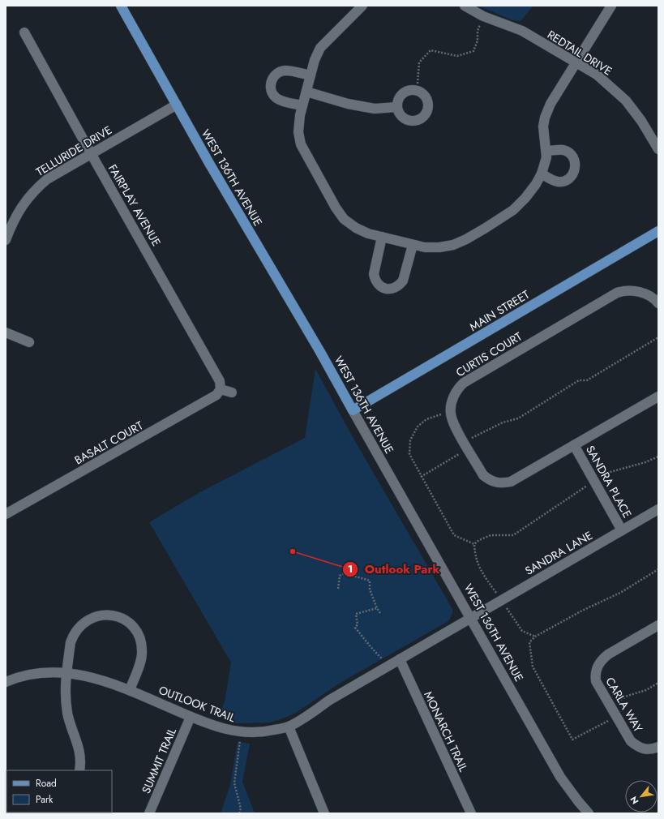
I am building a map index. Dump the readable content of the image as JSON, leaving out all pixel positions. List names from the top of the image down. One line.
{"streets":{"main road":["WEST 136TH AVENUE","MAIN STREET"],"street":["REDTAIL DRIVE","TELLURIDE DRIVE","FAIRPLAY AVENUE","CURTIS COURT","BASALT COURT","SANDRA PLACE","SANDRA LANE","OUTLOOK TRAIL","CARLA WAY","MONARCH TRAIL","SUMMIT TRAIL"]},"crossings":[["TELLURIDE DRIVE","WEST 136TH AVENUE"],["TELLURIDE DRIVE","FAIRPLAY AVENUE"],["WEST 136TH AVENUE","MAIN STREET"],["WEST 136TH AVENUE","SANDRA LANE"],["WEST 136TH AVENUE","OUTLOOK TRAIL"],["FAIRPLAY AVENUE","BASALT COURT"],["CURTIS COURT","SANDRA PLACE"],["SANDRA PLACE","SANDRA LANE"],["SANDRA LANE","OUTLOOK TRAIL"],["OUTLOOK TRAIL","MONARCH TRAIL"],["OUTLOOK TRAIL","SUMMIT TRAIL"]],"places":["Outlook Park"],"legend":["Road","Park"],"north":"bottom left"}
